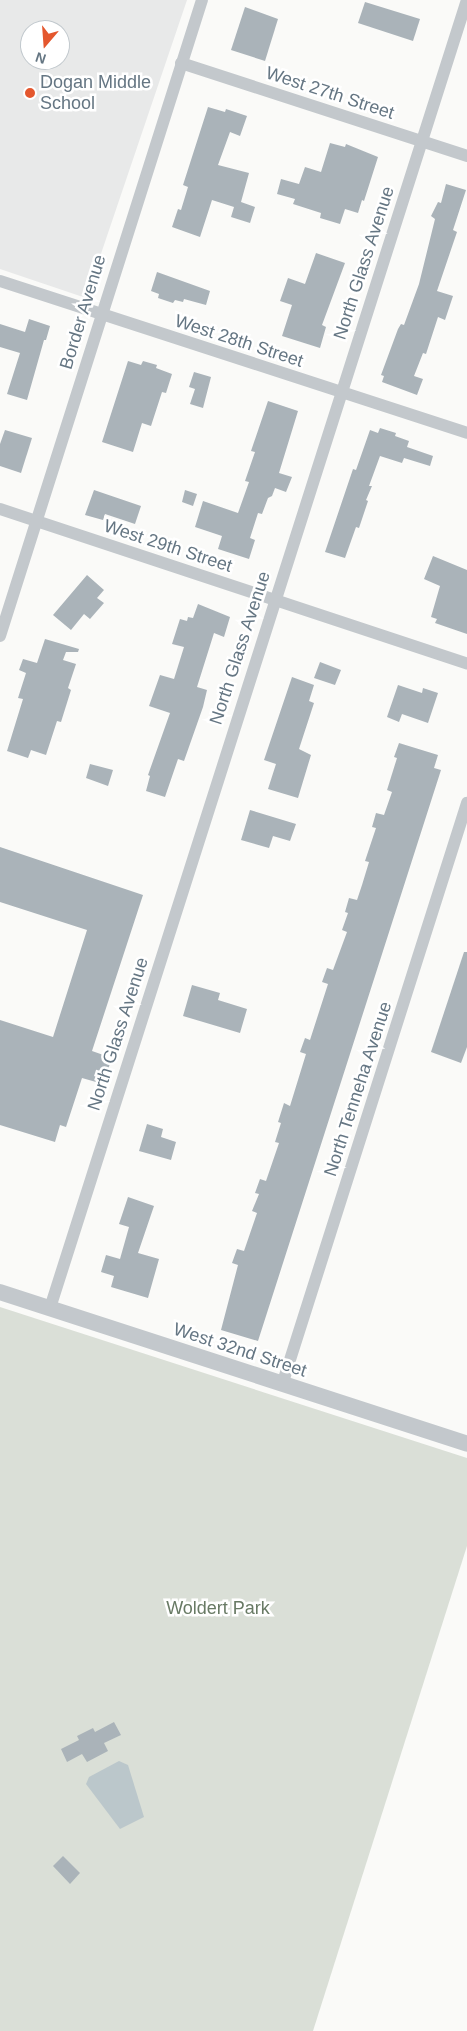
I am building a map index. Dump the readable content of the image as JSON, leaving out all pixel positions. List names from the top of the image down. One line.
{"streets":{"street":["West 27th Street","North Glass Avenue","Border Avenue","West 28th Street","West 29th Street","North Tenneha Avenue","West 32nd Street"]},"crossings":[["West 27th Street","North Glass Avenue"],["West 27th Street","Border Avenue"],["North Glass Avenue","West 28th Street"],["North Glass Avenue","West 29th Street"],["North Glass Avenue","West 32nd Street"],["Border Avenue","West 28th Street"],["Border Avenue","West 29th Street"],["North Tenneha Avenue","West 32nd Street"]],"parks":["Woldert Park"],"places":["Dogan Middle School"],"north":"bottom"}
